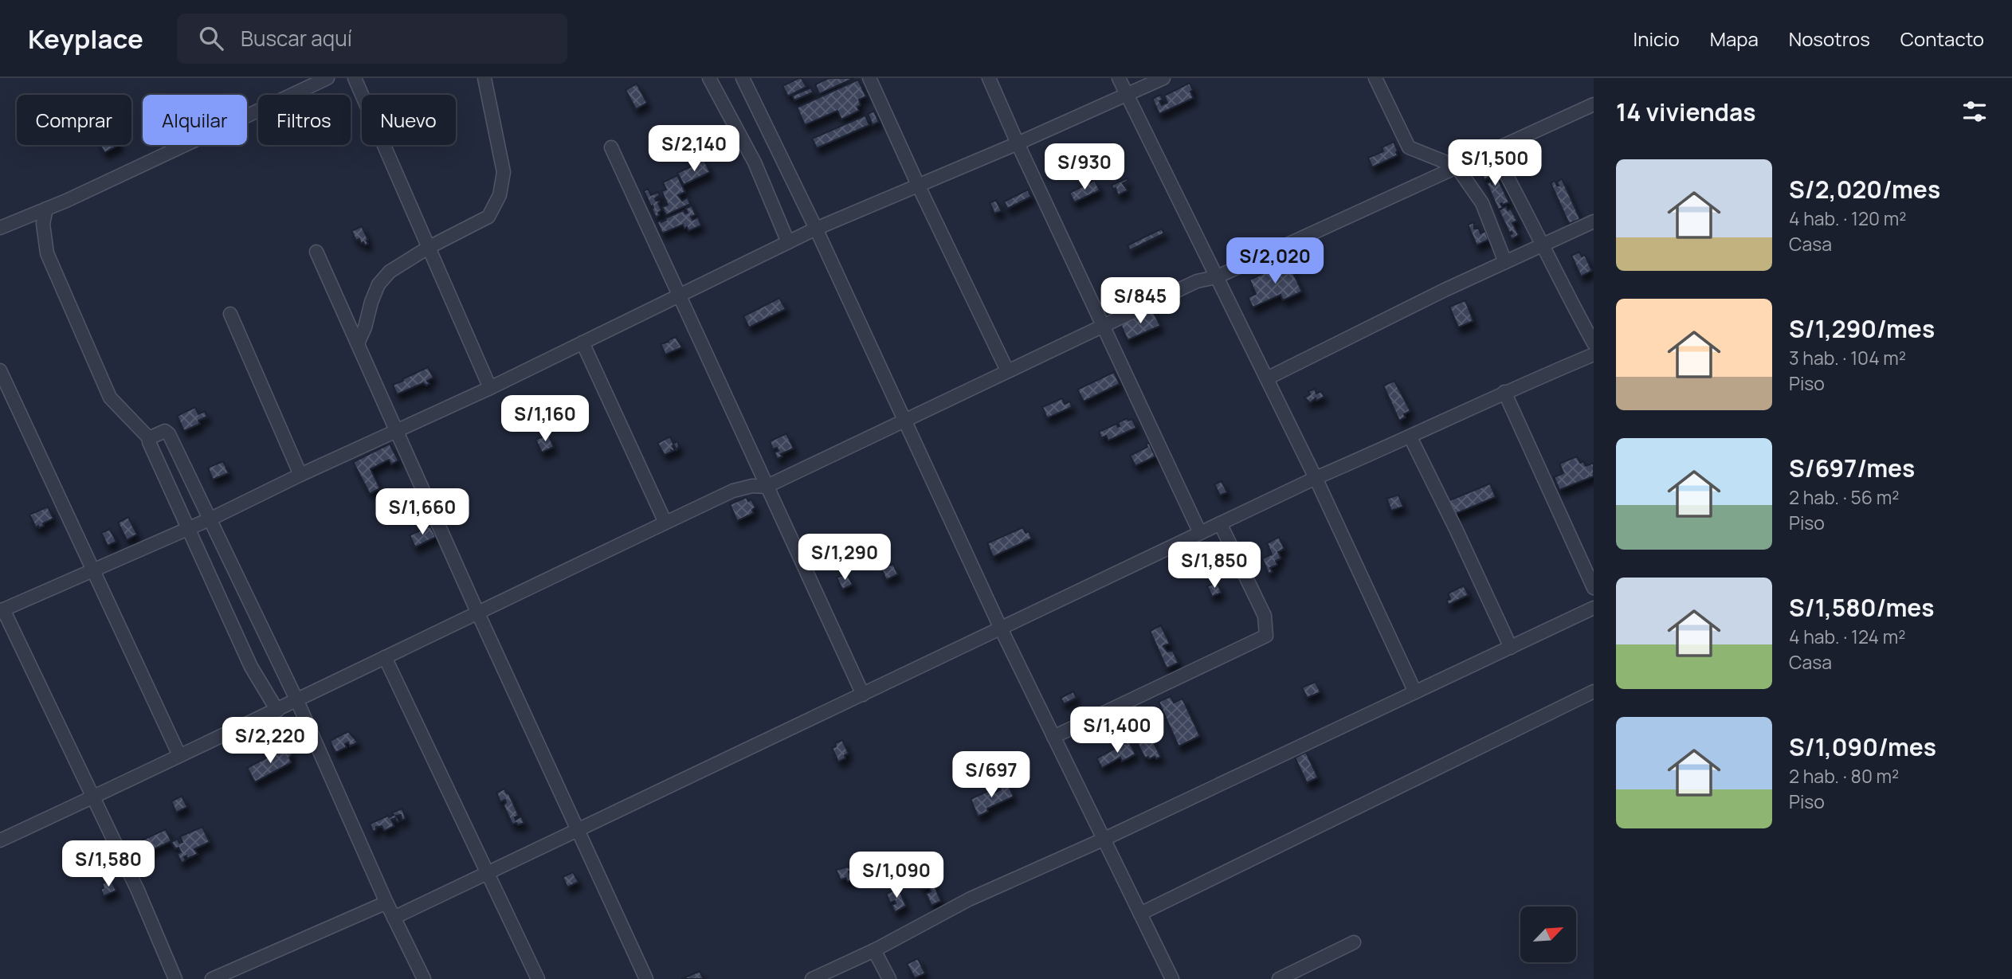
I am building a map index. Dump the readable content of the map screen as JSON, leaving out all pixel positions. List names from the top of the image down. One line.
{"north":"top right","page":{"header":"Keyplace","search":"Buscar aquí","nav":["Inicio","Mapa","Nosotros","Contacto"],"heading":"14 viviendas","chip":["Comprar","Alquilar","Filtros","Nuevo"],"price":["S/2,140","S/1,500","S/930","S/2,020","S/845","S/1,160","S/1,660","S/1,290","S/1,850","S/1,400","S/2,220","S/697","S/1,580","S/1,090"],"list":[{"name":"S/2,020/mes","note":"4 hab. · 120 m² · Casa"},{"name":"S/1,290/mes","note":"3 hab. · 104 m² · Piso"},{"name":"S/697/mes","note":"2 hab. · 56 m² · Piso"},{"name":"S/1,580/mes","note":"4 hab. · 124 m² · Casa"},{"name":"S/1,090/mes","note":"2 hab. · 80 m² · Piso"}]}}
